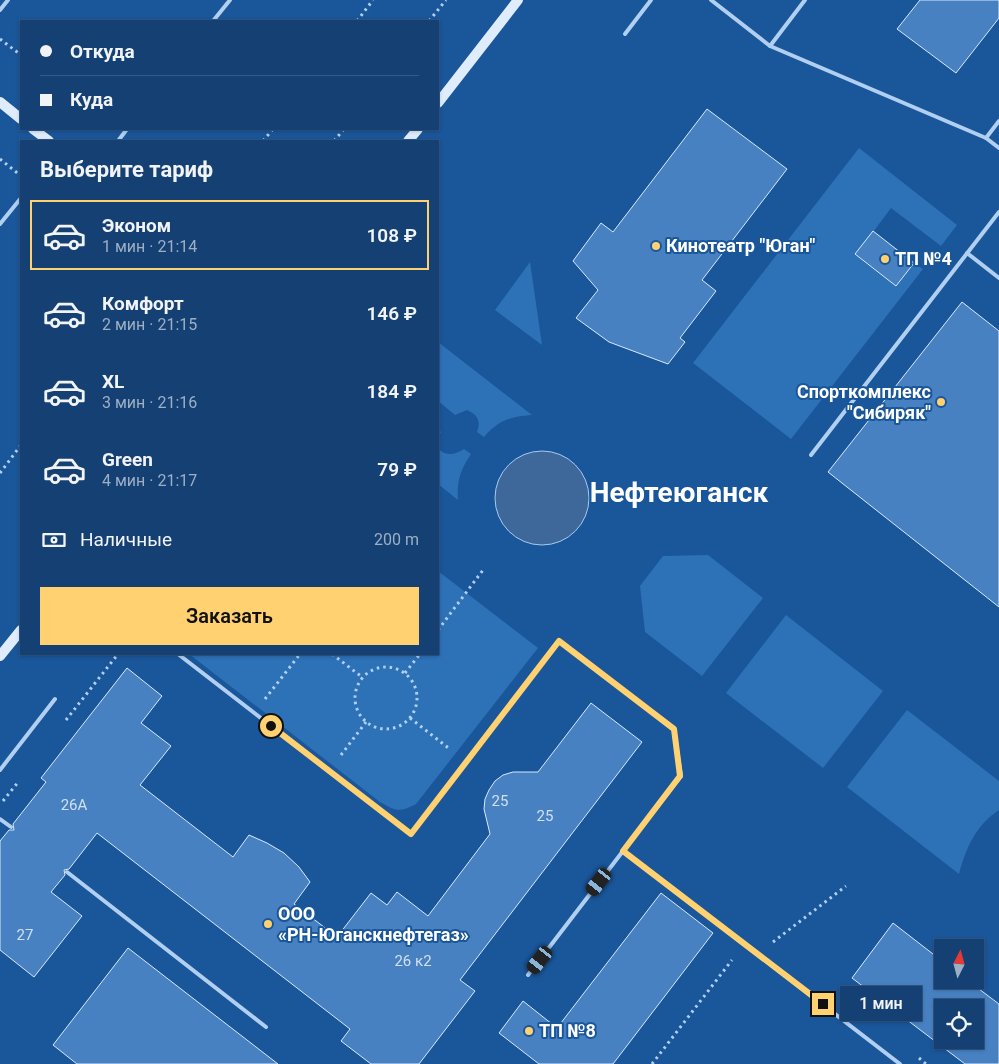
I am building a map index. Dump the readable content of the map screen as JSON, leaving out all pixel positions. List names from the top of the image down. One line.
{"districts":["Нефтеюганск"],"places":["Кинотеатр \"Юган\"","ТП №4","Спорткомплекс \"Сибиряк\"","ООО «РН-Юганскнефтегаз»","ТП №8"],"house_numbers":["25","26А","25","27","26 к2"],"north":"top","page":{"banner":["Откуда","Куда"],"heading":"Выберите тариф","list":[{"name":"Эконом","note":"1 мин · 21:14","value":"108 ₽"},{"name":"Комфорт","note":"2 мин · 21:15","value":"146 ₽"},{"name":"XL","note":"3 мин · 21:16","value":"184 ₽"},{"name":"Green","note":"4 мин · 21:17","value":"79 ₽"}],"pay":["Наличные","200 m"],"buttons":"Заказать","bubble":"1 мин"}}
